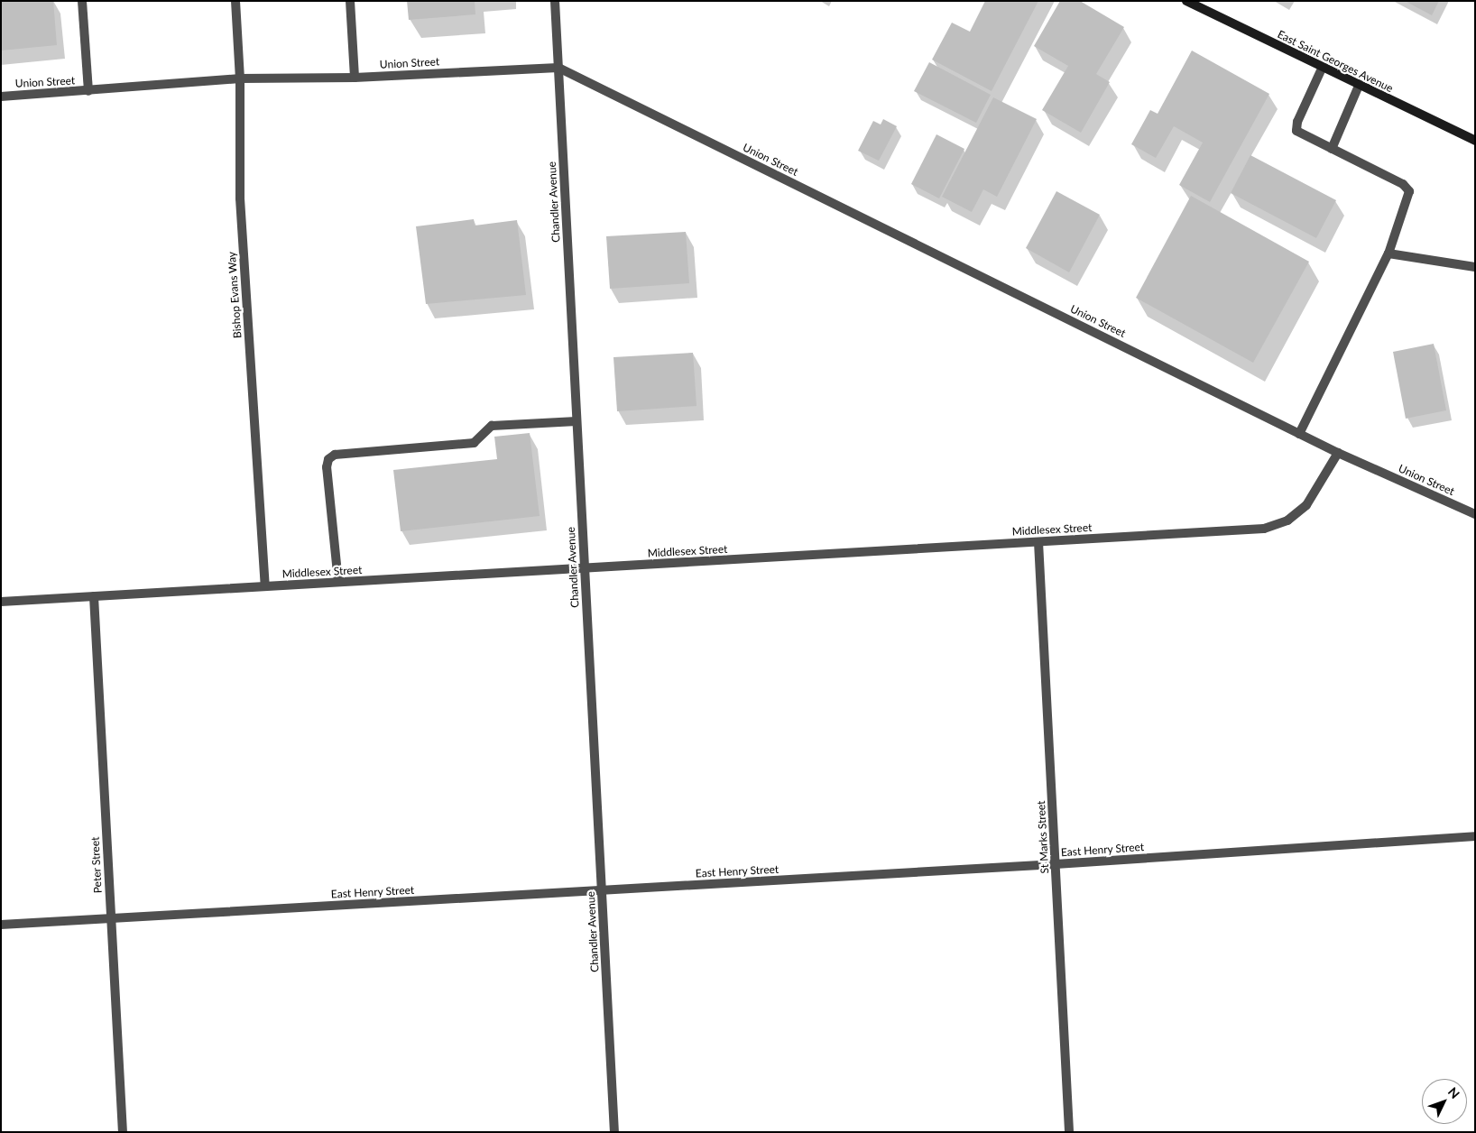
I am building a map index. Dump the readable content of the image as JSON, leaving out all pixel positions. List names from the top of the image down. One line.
{"streets":{"main road":["East Saint Georges Avenue"],"street":["Union Street","Chandler Avenue","Bishop Evans Way","Middlesex Street","St Marks Street","East Henry Street","Peter Street"]},"crossings":[["Union Street","Chandler Avenue"],["Union Street","Bishop Evans Way"],["Union Street","Middlesex Street"],["Chandler Avenue","Middlesex Street"],["Chandler Avenue","East Henry Street"],["Bishop Evans Way","Middlesex Street"],["Middlesex Street","St Marks Street"],["Middlesex Street","Peter Street"],["St Marks Street","East Henry Street"],["East Henry Street","Peter Street"]],"north":"top right"}
